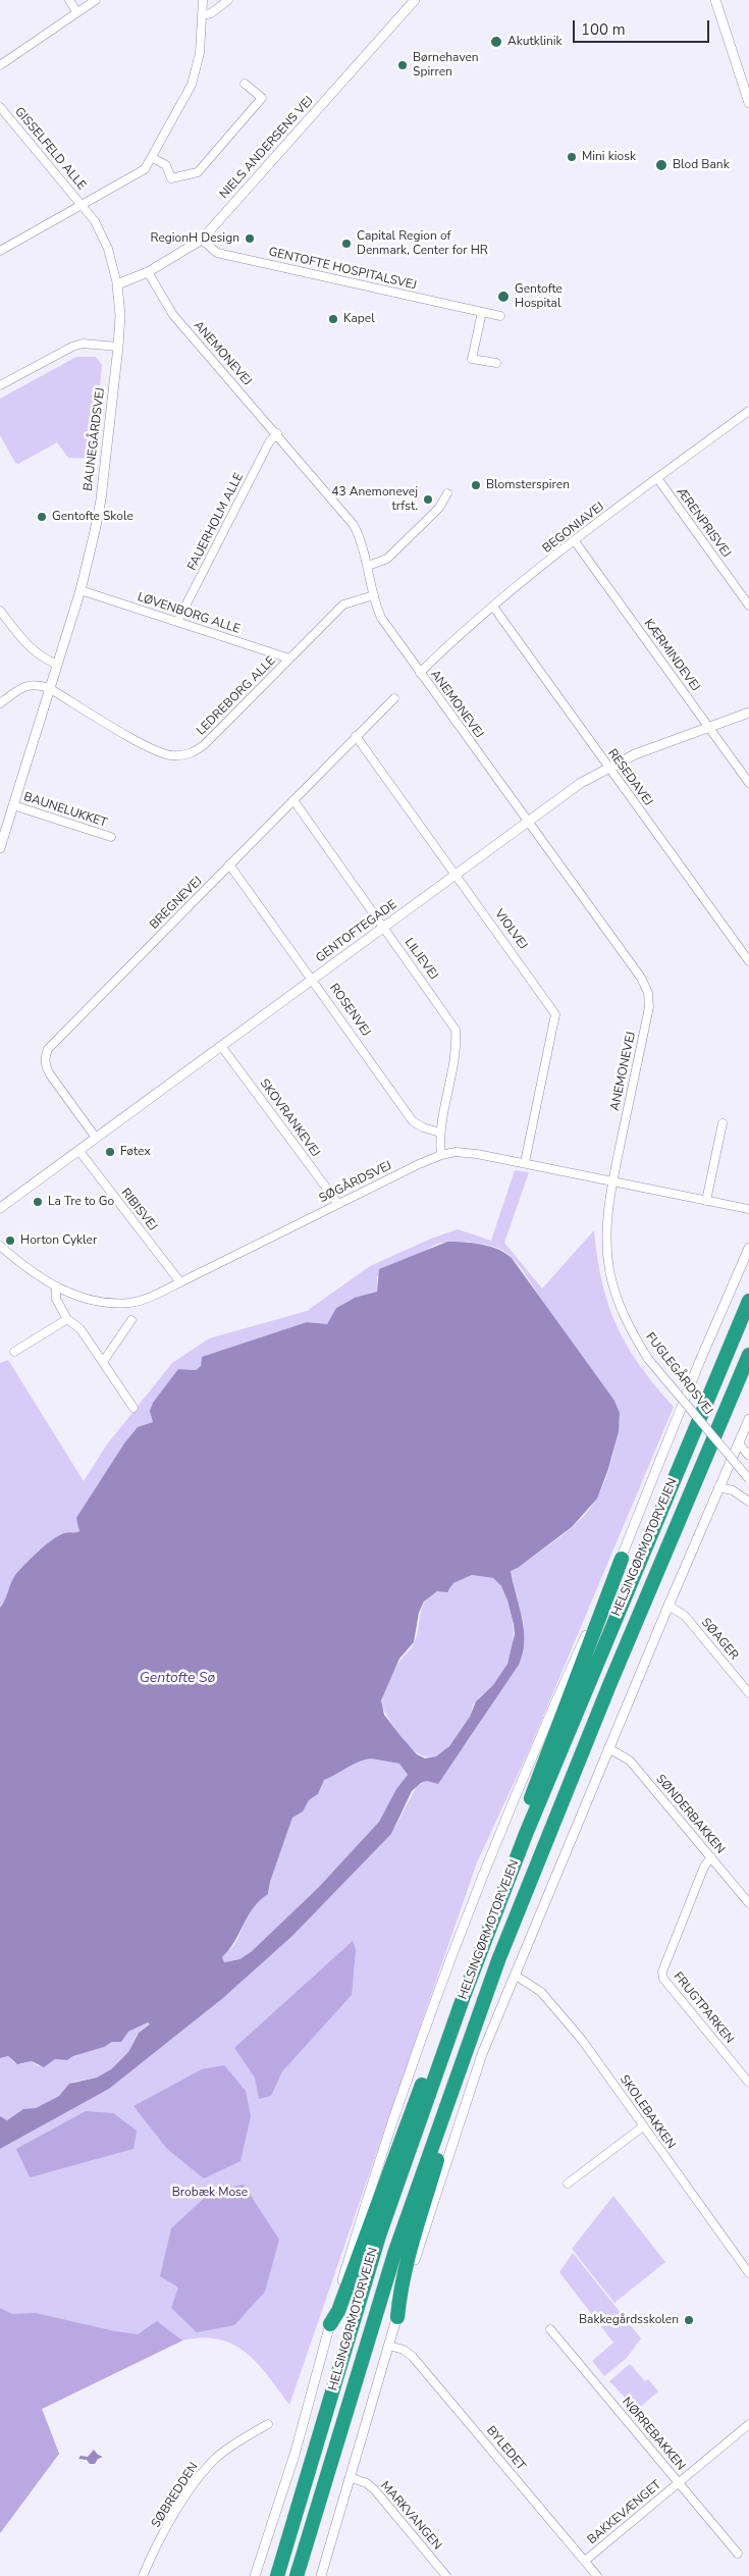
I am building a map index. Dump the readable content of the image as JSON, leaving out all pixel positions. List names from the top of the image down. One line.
{"streets":{"highway":["HELSINGØRMOTORVEJEN"],"street":["NIELS ANDERSENS VEJ","GISSELFELD ALLE","GENTOFTE HOSPITALSVEJ","ANEMONEVEJ","BAUNEGÅRDSVEJ","FAUERHOLM ALLE","ÆRENPRISVEJ","BEGONIAVEJ","LØVENBORG ALLE","KÆRMINDEVEJ","LEDREBORG ALLE","RESEDAVEJ","BAUNELUKKET","BREGNEVEJ","VIOLVEJ","GENTOFTEGADE","LILJEVEJ","ROSENVEJ","SKOVRANKEVEJ","SØGÅRDSVEJ","RIBISVEJ","FUGLEGÅRDSVEJ","SØAGER","SØNDERBAKKEN","FRUGTPARKEN","SKOLEBAKKEN","NØRREBAKKEN","BYLEDET","SØBREDDEN","BAKKEVÆNGET","MARKVANGEN"]},"crossings":[["NIELS ANDERSENS VEJ","GENTOFTE HOSPITALSVEJ"],["NIELS ANDERSENS VEJ","ANEMONEVEJ"],["NIELS ANDERSENS VEJ","BAUNEGÅRDSVEJ"],["GISSELFELD ALLE","BAUNEGÅRDSVEJ"],["ANEMONEVEJ","FAUERHOLM ALLE"],["ANEMONEVEJ","BEGONIAVEJ"],["ANEMONEVEJ","LEDREBORG ALLE"],["ANEMONEVEJ","GENTOFTEGADE"],["ANEMONEVEJ","SØGÅRDSVEJ"],["ANEMONEVEJ","FUGLEGÅRDSVEJ"],["BAUNEGÅRDSVEJ","LØVENBORG ALLE"],["BAUNEGÅRDSVEJ","LEDREBORG ALLE"],["BAUNEGÅRDSVEJ","BAUNELUKKET"],["FAUERHOLM ALLE","LØVENBORG ALLE"],["ÆRENPRISVEJ","BEGONIAVEJ"],["BEGONIAVEJ","KÆRMINDEVEJ"],["BEGONIAVEJ","RESEDAVEJ"],["LØVENBORG ALLE","LEDREBORG ALLE"],["KÆRMINDEVEJ","GENTOFTEGADE"],["RESEDAVEJ","GENTOFTEGADE"],["BREGNEVEJ","VIOLVEJ"],["BREGNEVEJ","GENTOFTEGADE"],["BREGNEVEJ","LILJEVEJ"],["BREGNEVEJ","ROSENVEJ"],["VIOLVEJ","GENTOFTEGADE"],["VIOLVEJ","SØGÅRDSVEJ"],["GENTOFTEGADE","LILJEVEJ"],["GENTOFTEGADE","ROSENVEJ"],["GENTOFTEGADE","SKOVRANKEVEJ"],["GENTOFTEGADE","RIBISVEJ"],["LILJEVEJ","ROSENVEJ"],["LILJEVEJ","SØGÅRDSVEJ"],["SKOVRANKEVEJ","SØGÅRDSVEJ"],["SØGÅRDSVEJ","RIBISVEJ"],["SØGÅRDSVEJ","FUGLEGÅRDSVEJ"],["SØNDERBAKKEN","FRUGTPARKEN"],["NØRREBAKKEN","BAKKEVÆNGET"],["BYLEDET","BAKKEVÆNGET"]],"water":["Gentofte Sø"],"parks":["Brobæk Mose"],"places":["Akutklinik","Børnehaven Spirren","Mini kiosk","Blod Bank","RegionH Design","Capital Region of Denmark, Center for HR","Gentofte Hospital","Kapel","Blomsterspiren","43 Anemonevej trfst.","Gentofte Skole","Føtex","La Tre to Go","Horton Cykler","Bakkegårdsskolen"],"scale_bar":"100 m"}
